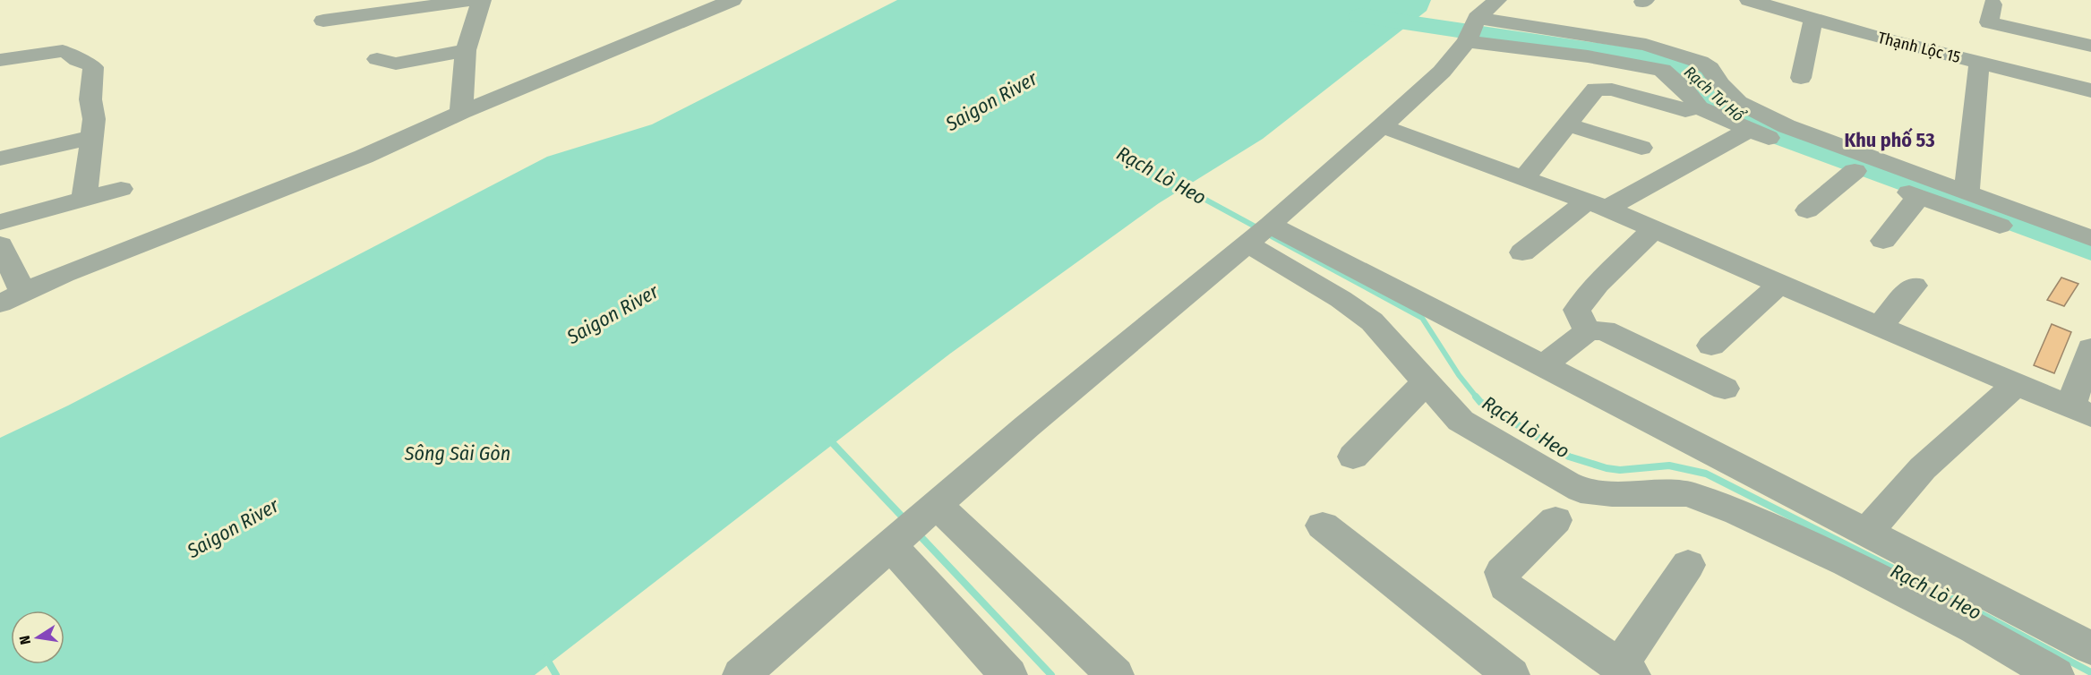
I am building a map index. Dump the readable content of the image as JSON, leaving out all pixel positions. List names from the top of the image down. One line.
{"streets":{"street":["Thạnh Lộc 15"]},"districts":["Khu phố 53"],"water":["Rạch Tư Hổ","Saigon River","Rạch Lò Heo","Sông Sài Gòn"],"north":"left"}
